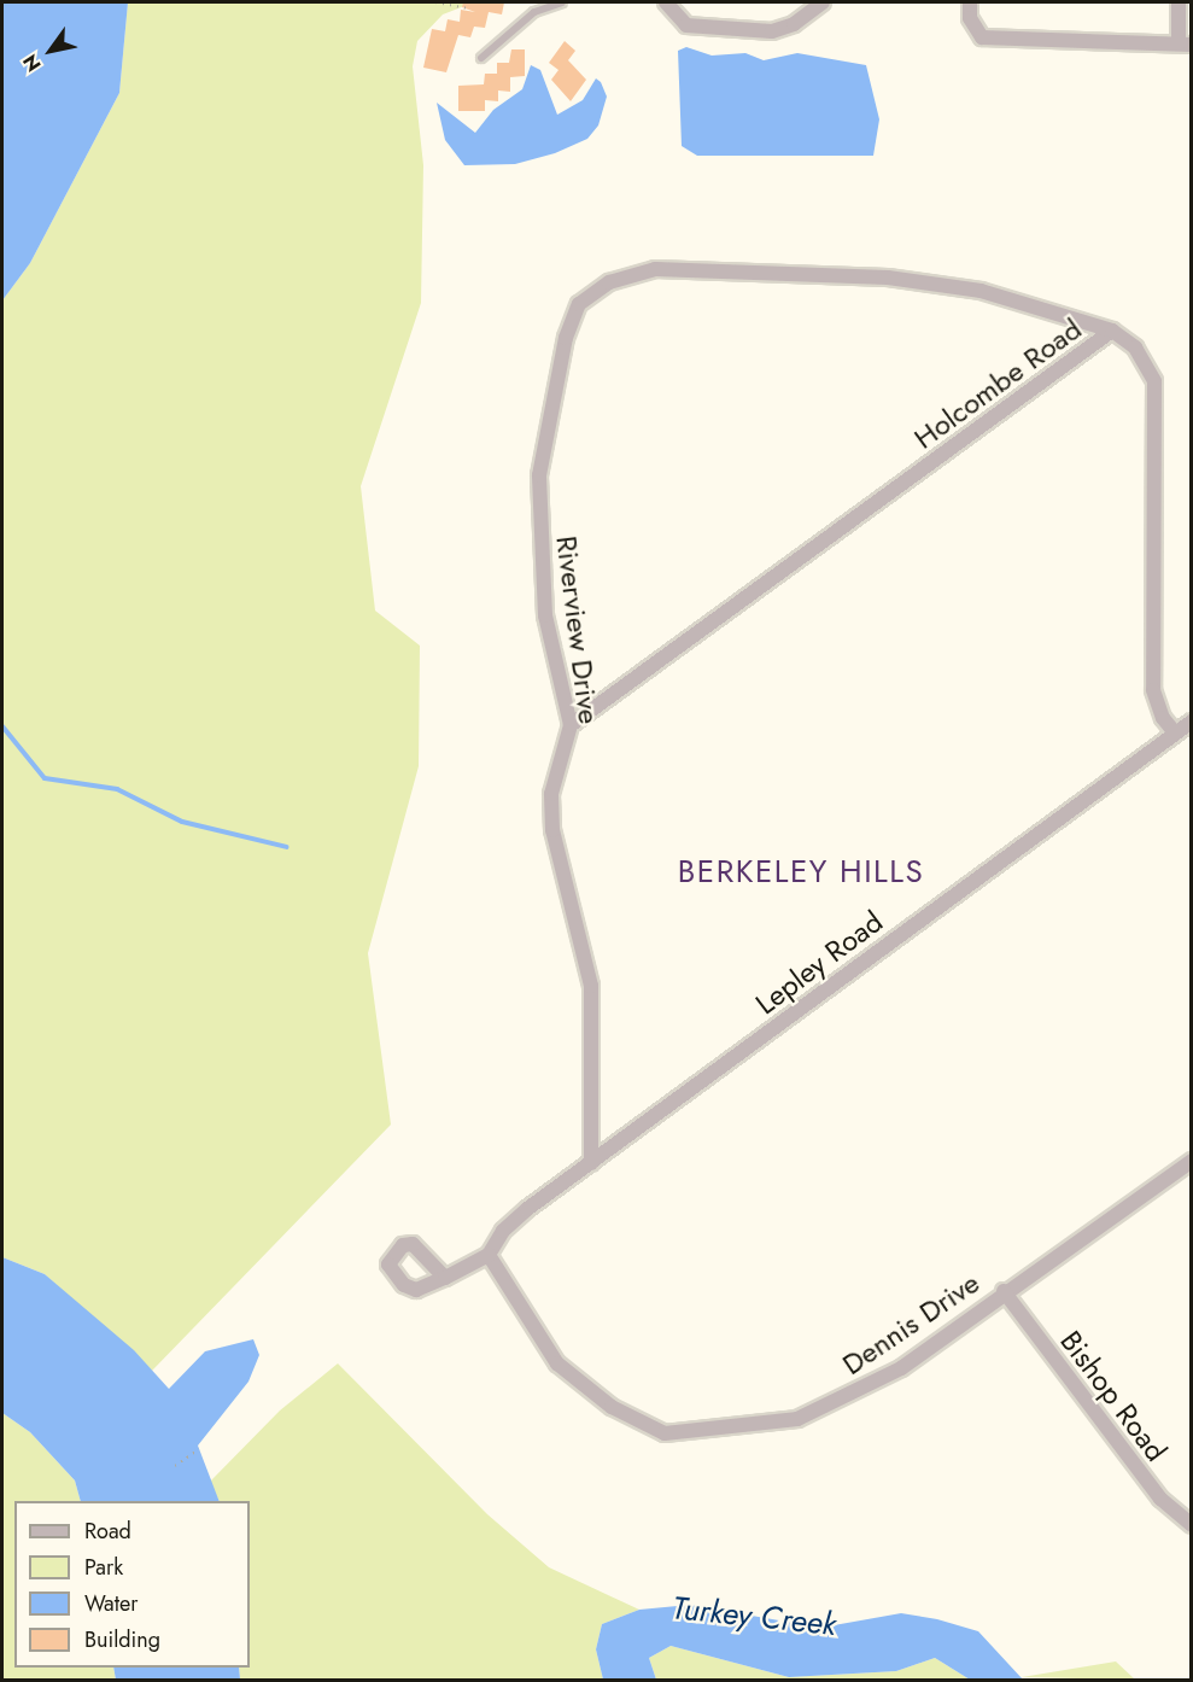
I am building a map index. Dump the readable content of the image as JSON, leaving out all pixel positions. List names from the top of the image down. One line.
{"streets":{"street":["Holcombe Road","Riverview Drive","Lepley Road","Dennis Drive","Bishop Road"]},"crossings":[["Holcombe Road","Riverview Drive"],["Holcombe Road","Lepley Road"],["Riverview Drive","Lepley Road"],["Lepley Road","Dennis Drive"],["Dennis Drive","Bishop Road"]],"districts":["BERKELEY HILLS"],"water":["Turkey Creek"],"legend":["Road","Park","Water","Building"],"north":"bottom left"}
